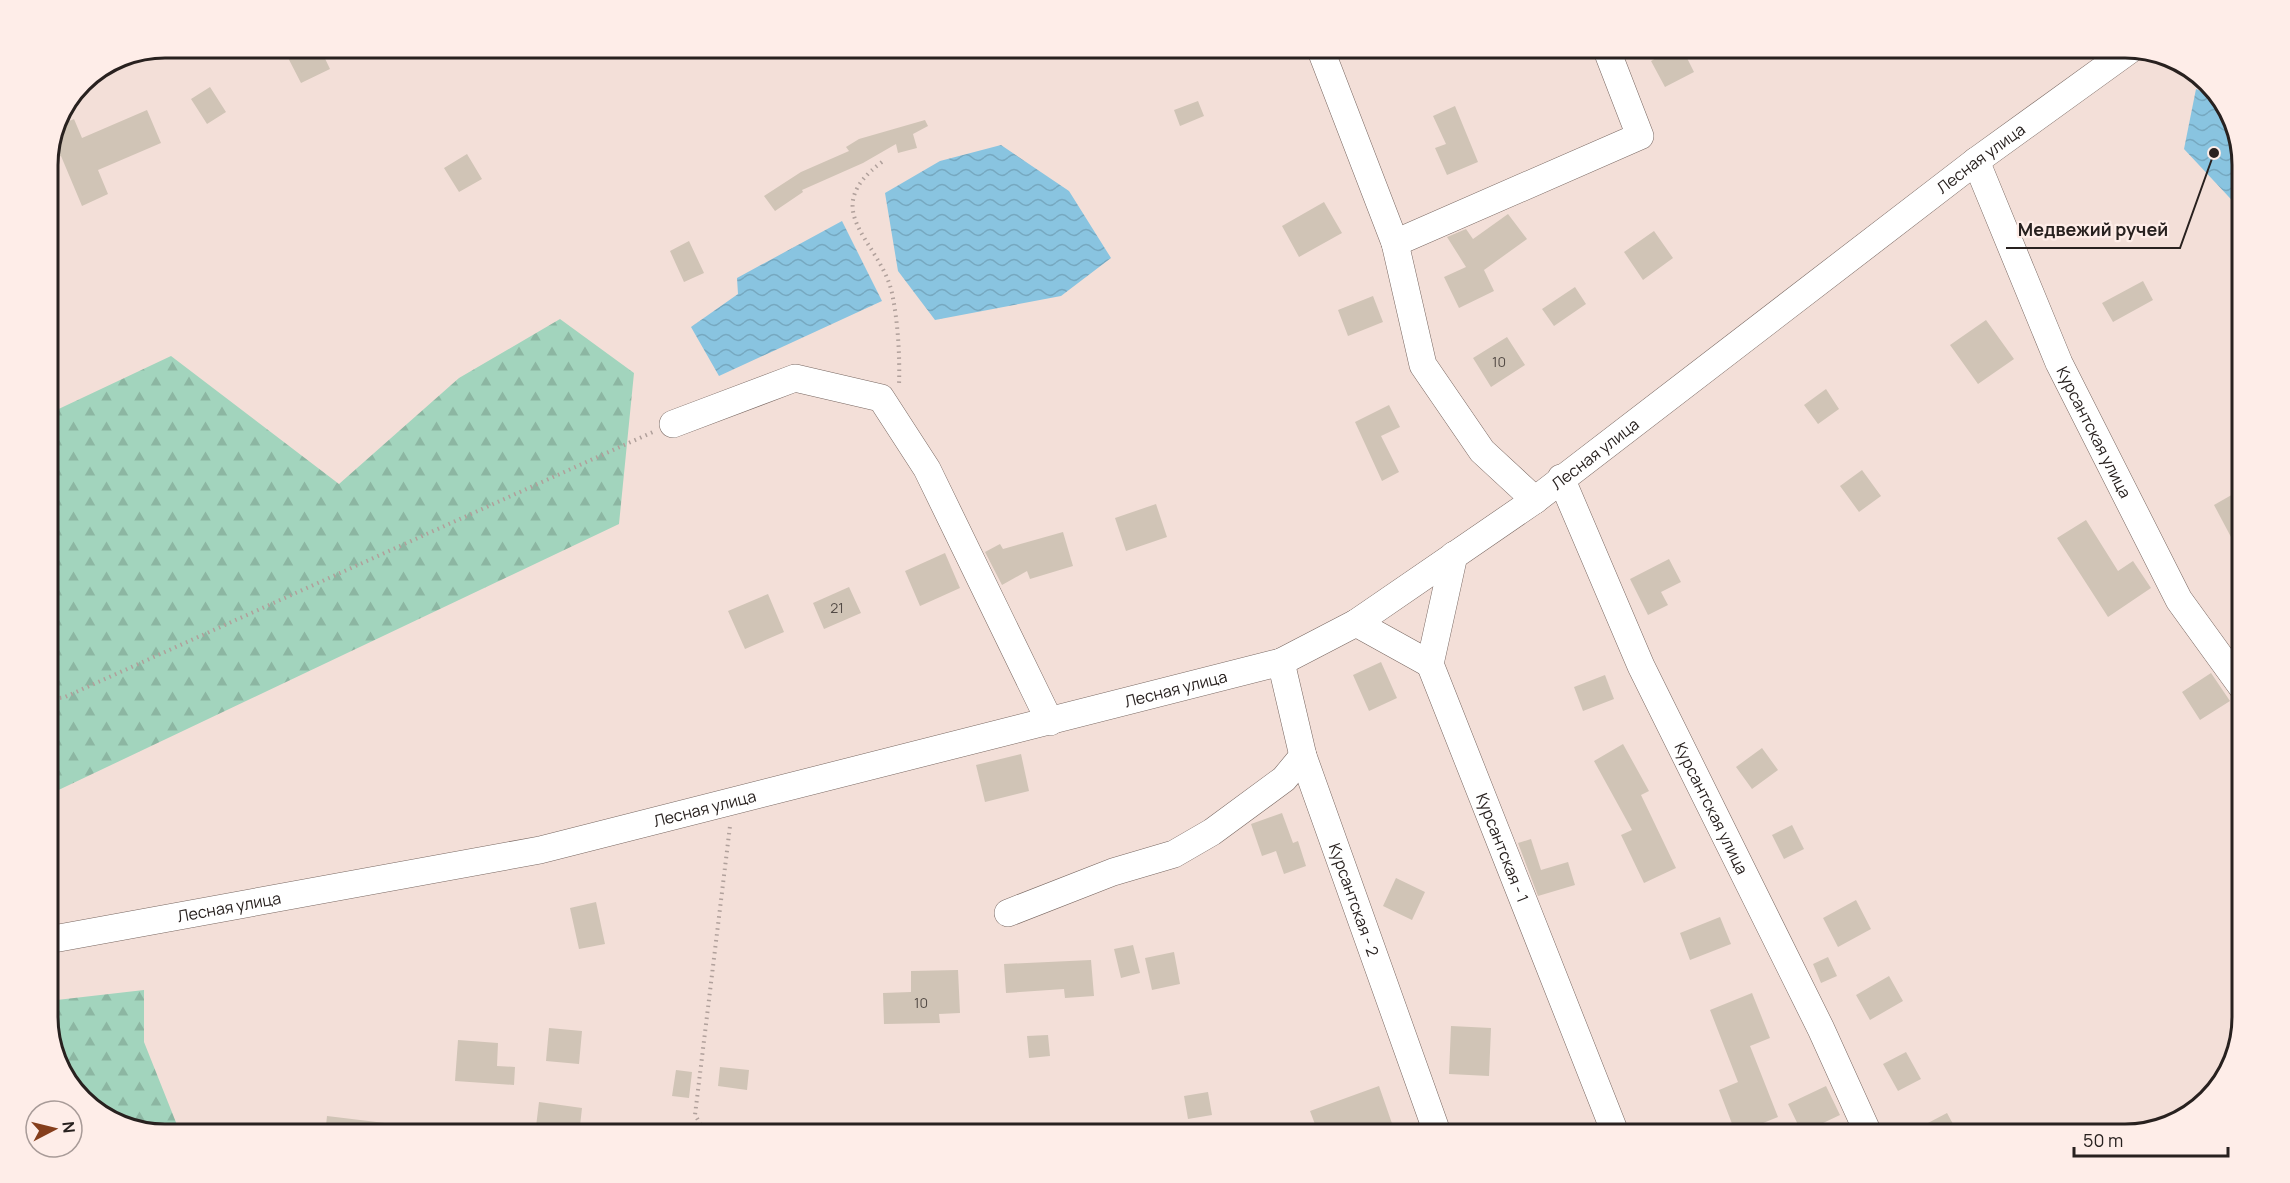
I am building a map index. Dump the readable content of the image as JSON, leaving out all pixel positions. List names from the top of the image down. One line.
{"streets":{"street":["Лесная улица","Курсантская улица","Курсантская - 1","Курсантская - 2"]},"crossings":[["Лесная улица","Курсантская улица"],["Лесная улица","Курсантская - 2"]],"places":["Медвежий ручей"],"house_numbers":["10","21","10"],"scale_bar":"50 m","north":"right"}
